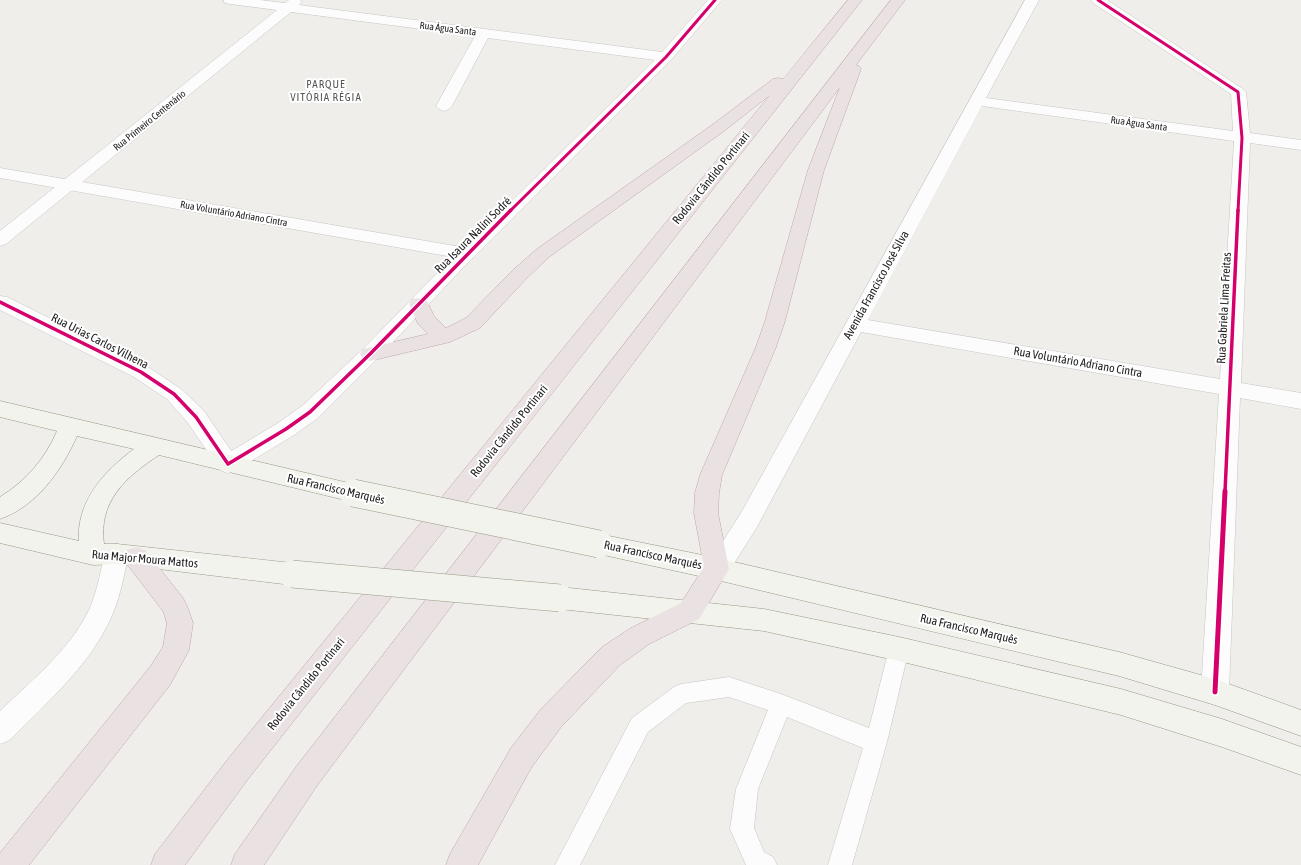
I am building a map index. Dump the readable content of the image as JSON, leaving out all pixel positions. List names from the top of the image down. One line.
{"streets":{"highway":["Rodovia Cândido Portinari"],"main road":["Rua Francisco Marquês","Rua Major Moura Mattos"],"street":["Rua Água Santa","Rua Primeiro Centenário","Rua Voluntário Adriano Cintra","Rua Isaura Nalini Sodré","Avenida Francisco José Silva","Rua Gabriela Lima Freitas","Rua Urias Carlos Vilhena"]},"crossings":[["Rua Água Santa","Rua Primeiro Centenário"],["Rua Água Santa","Rua Isaura Nalini Sodré"],["Rua Água Santa","Avenida Francisco José Silva"],["Rua Água Santa","Rua Gabriela Lima Freitas"],["Rua Primeiro Centenário","Rua Voluntário Adriano Cintra"],["Rua Voluntário Adriano Cintra","Rua Isaura Nalini Sodré"],["Rua Voluntário Adriano Cintra","Avenida Francisco José Silva"],["Rua Voluntário Adriano Cintra","Rua Gabriela Lima Freitas"],["Rua Isaura Nalini Sodré","Rua Urias Carlos Vilhena"],["Rua Isaura Nalini Sodré","Rua Francisco Marquês"],["Avenida Francisco José Silva","Rua Francisco Marquês"],["Rua Gabriela Lima Freitas","Rua Francisco Marquês"],["Rua Urias Carlos Vilhena","Rua Francisco Marquês"]],"districts":["PARQUE VITÓRIA RÉGIA"]}
